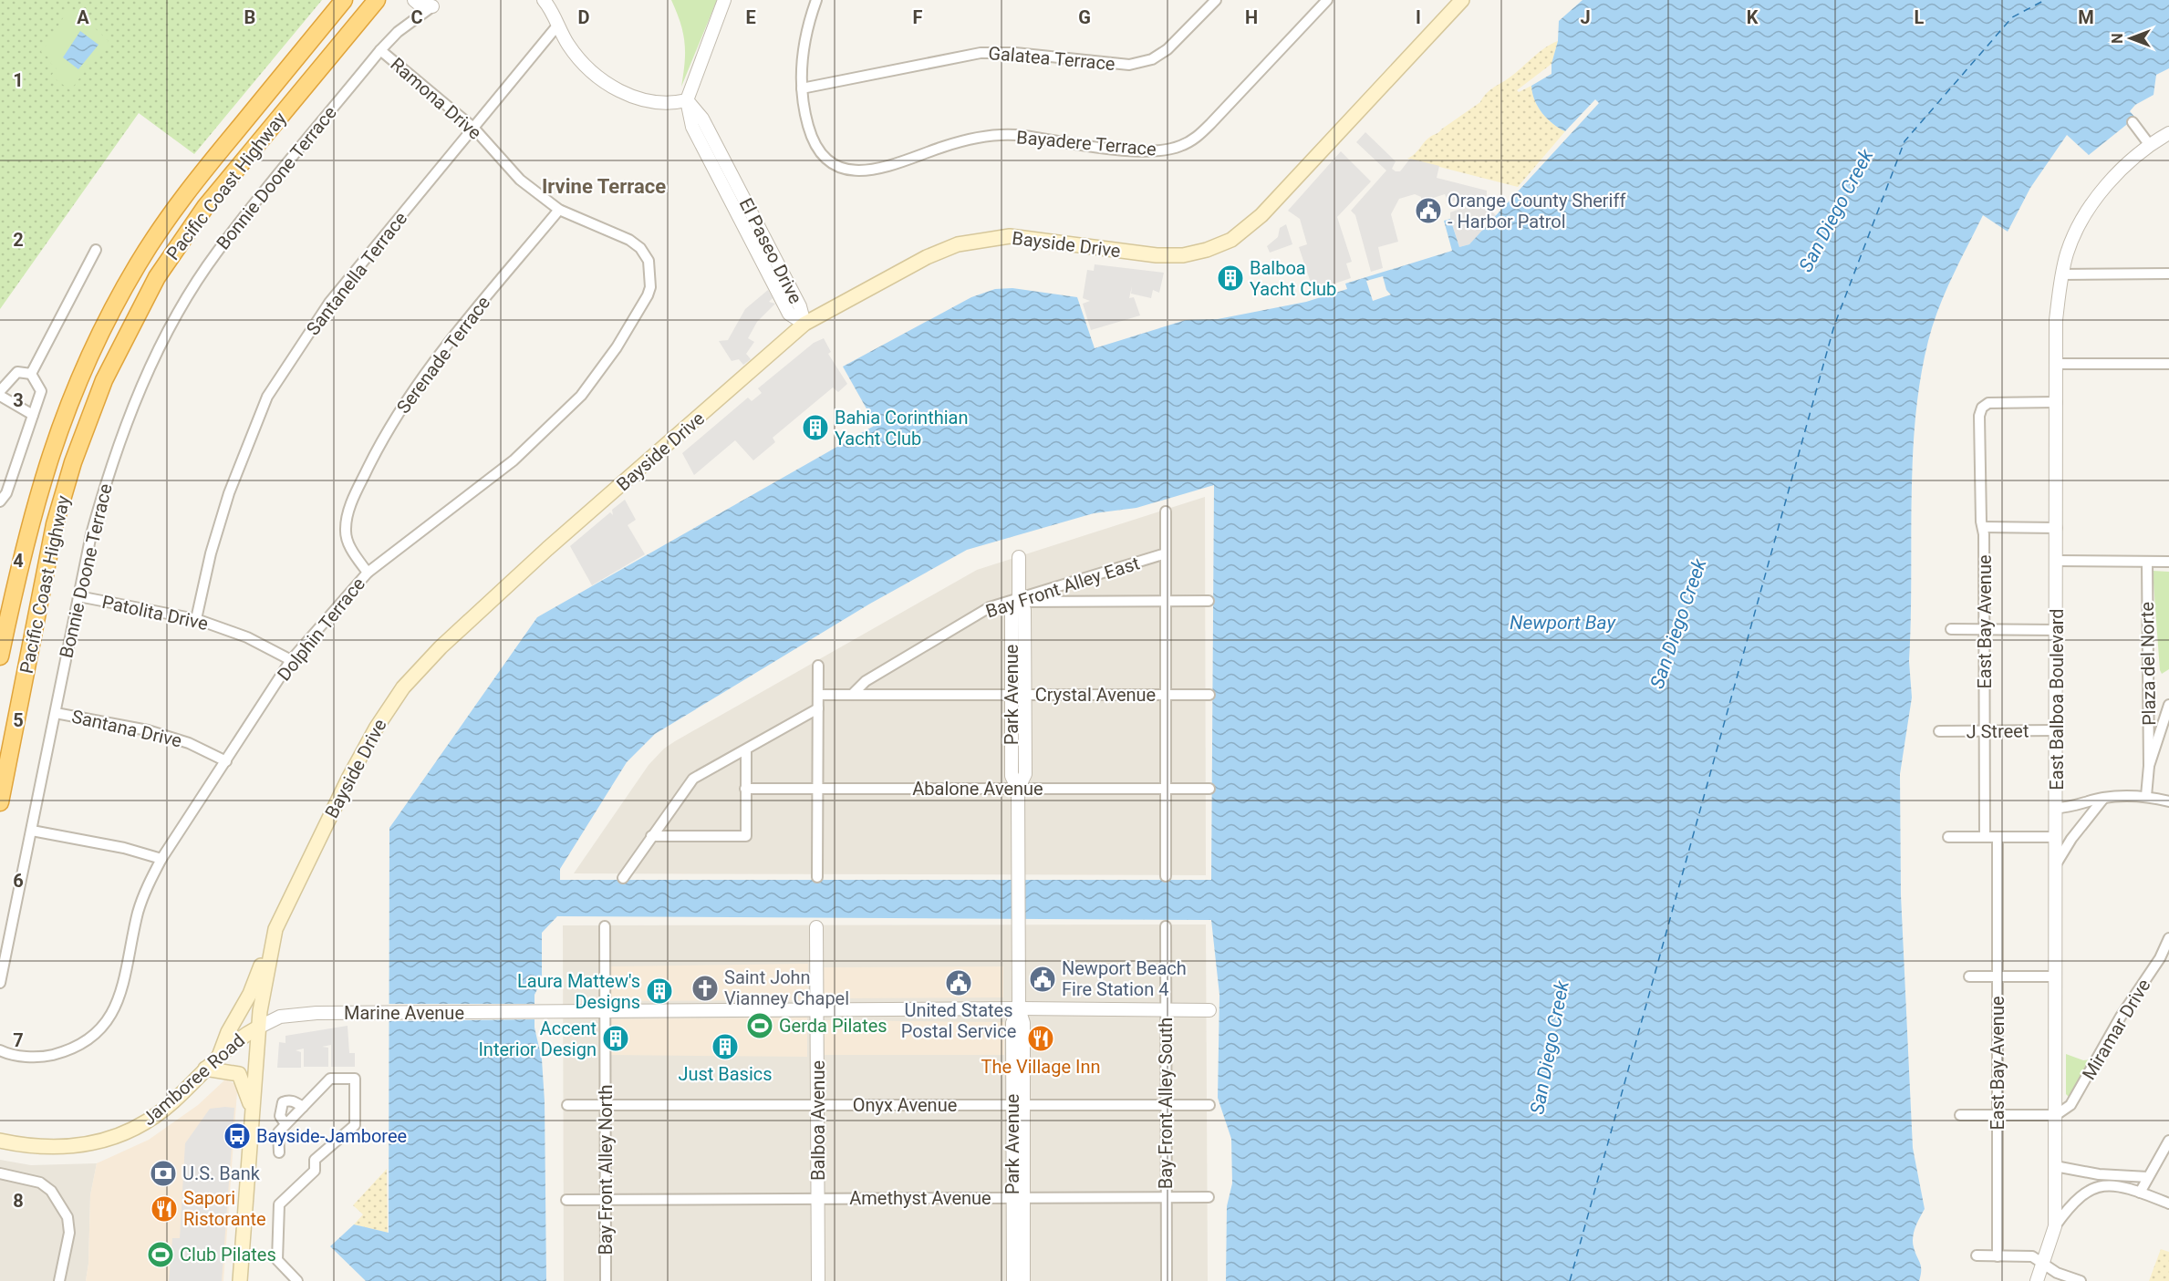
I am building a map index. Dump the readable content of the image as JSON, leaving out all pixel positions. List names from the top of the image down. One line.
{"streets":{"highway":["Pacific Coast Highway"],"main road":["Bayside Drive","Jamboree Road"],"street":["Galatea Terrace","Ramona Drive","Bayadere Terrace","Bonnie Doone Terrace","El Paseo Drive","Santanella Terrace","Serenade Terrace","Bay Front Alley East","Patolita Drive","East Bay Avenue","Dolphin Terrace","Plaza del Norte","Park Avenue","Crystal Avenue","East Balboa Boulevard","Santana Drive","J Street","Abalone Avenue","Marine Avenue","Miramar Drive","Bay Front Alley South","Onyx Avenue","Balboa Avenue","Bay Front Alley North","Amethyst Avenue"]},"crossings":[["Galatea Terrace","Bayadere Terrace"],["Ramona Drive","Bonnie Doone Terrace"],["Ramona Drive","Santanella Terrace"],["Ramona Drive","Serenade Terrace"],["Ramona Drive","Dolphin Terrace"],["Bonnie Doone Terrace","Patolita Drive"],["Bonnie Doone Terrace","Santana Drive"],["Bayside Drive","El Paseo Drive"],["Bayside Drive","Marine Avenue"],["Bayside Drive","Jamboree Road"],["Santanella Terrace","Patolita Drive"],["Serenade Terrace","Dolphin Terrace"],["Bay Front Alley East","Park Avenue"],["Bay Front Alley East","Crystal Avenue"],["Patolita Drive","Dolphin Terrace"],["East Bay Avenue","East Balboa Boulevard"],["East Bay Avenue","J Street"],["Dolphin Terrace","Santana Drive"],["Park Avenue","Crystal Avenue"],["Park Avenue","Abalone Avenue"],["Park Avenue","Marine Avenue"],["Park Avenue","Onyx Avenue"],["Park Avenue","Amethyst Avenue"],["East Balboa Boulevard","J Street"],["East Balboa Boulevard","Miramar Drive"],["Marine Avenue","Jamboree Road"],["Marine Avenue","Bay Front Alley South"],["Marine Avenue","Balboa Avenue"],["Marine Avenue","Bay Front Alley North"],["Bay Front Alley South","Onyx Avenue"],["Bay Front Alley South","Amethyst Avenue"],["Onyx Avenue","Balboa Avenue"],["Onyx Avenue","Bay Front Alley North"],["Balboa Avenue","Amethyst Avenue"],["Bay Front Alley North","Amethyst Avenue"]],"districts":["Irvine Terrace"],"water":["San Diego Creek","Newport Bay"],"places":{"public building":["Orange County Sheriff - Harbor Patrol","Newport Beach Fire Station 4","United States Postal Service"],"building":["Balboa Yacht Club","Bahia Corinthian Yacht Club","Laura Mattew's Designs","Accent Interior Design","Just Basics"],"church":["Saint John Vianney Chapel"],"sports":["Gerda Pilates","Club Pilates"],"restaurant":["The Village Inn","Sapori Ristorante"],"bus stop":["Bayside-Jamboree"],"bank":["U.S. Bank"]},"north":"left","grid":{"columns":["A","B","C","D","E","F","G","H","I","J","K","L","M"],"rows":["1","2","3","4","5","6","7","8"]}}
